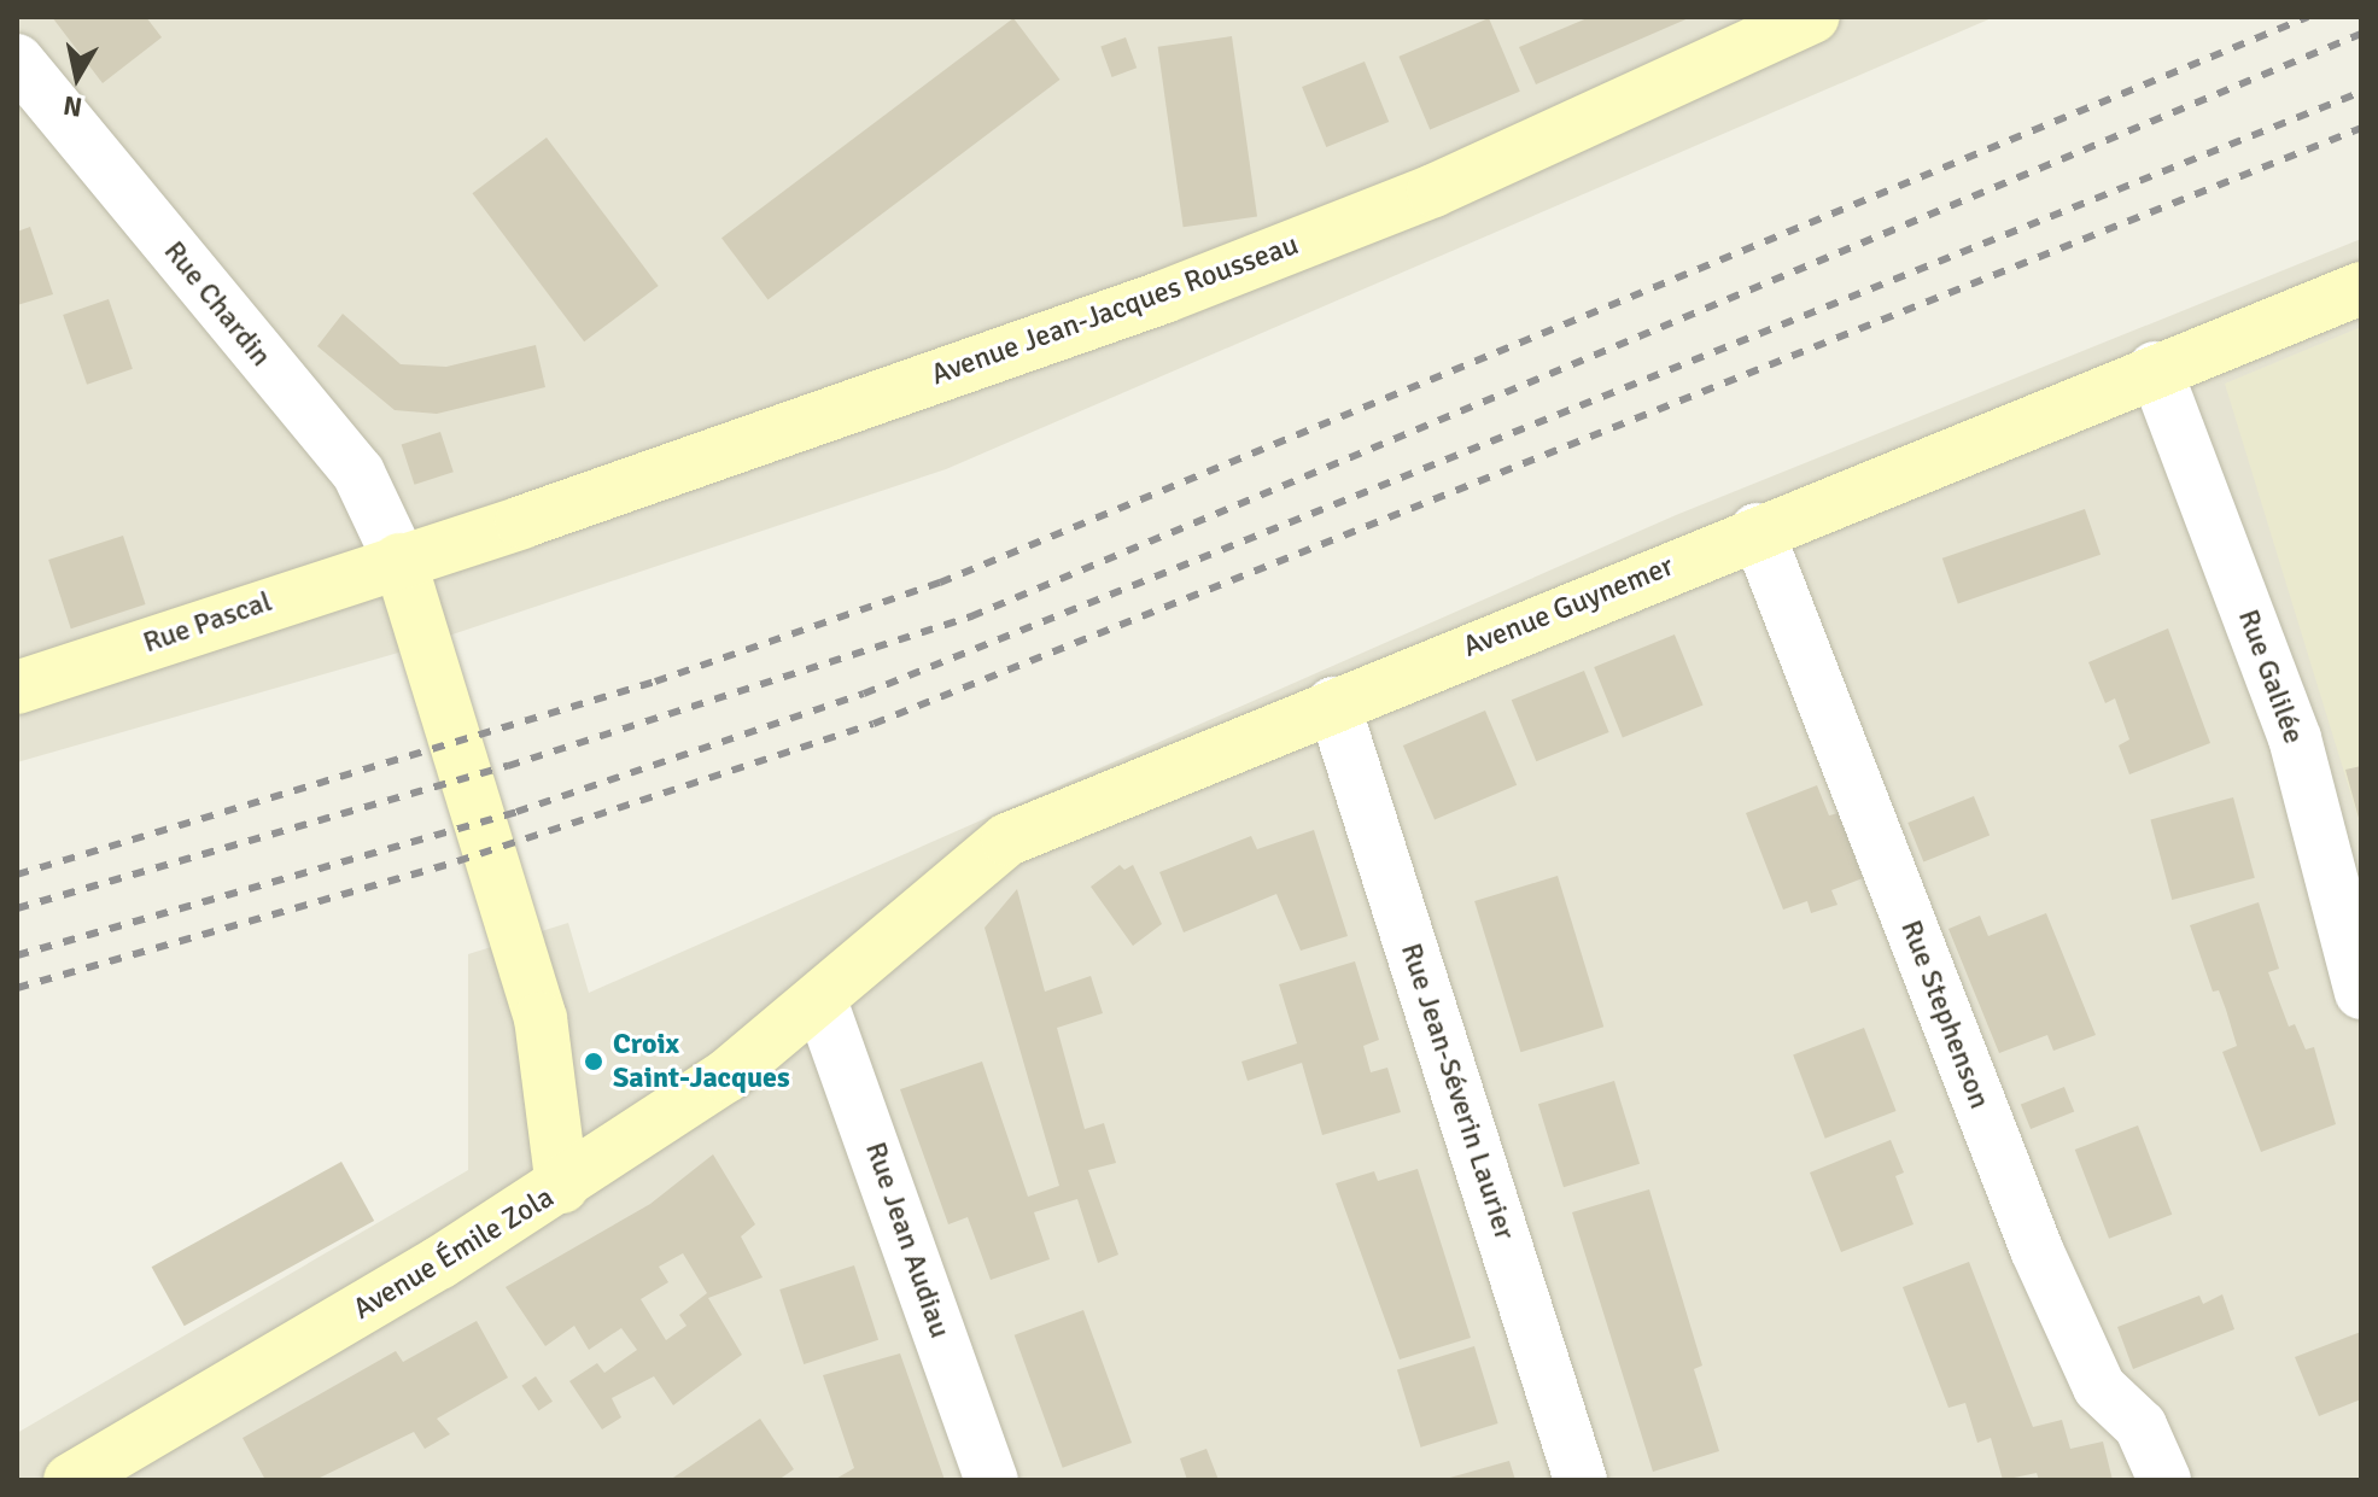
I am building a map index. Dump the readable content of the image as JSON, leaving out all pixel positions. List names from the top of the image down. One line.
{"streets":{"main road":["Avenue Jean-Jacques Rousseau","Avenue Guynemer","Rue Pascal","Avenue Émile Zola"],"street":["Rue Chardin","Rue Galilée","Rue Stephenson","Rue Jean-Séverin Laurier","Rue Jean Audiau"]},"crossings":[["Rue Chardin","Avenue Jean-Jacques Rousseau"],["Rue Chardin","Rue Pascal"],["Avenue Jean-Jacques Rousseau","Rue Pascal"],["Avenue Guynemer","Rue Galilée"],["Avenue Guynemer","Rue Stephenson"],["Avenue Guynemer","Rue Jean-Séverin Laurier"],["Avenue Guynemer","Rue Jean Audiau"],["Avenue Guynemer","Avenue Émile Zola"],["Rue Jean Audiau","Avenue Émile Zola"]],"places":["Croix Saint-Jacques"],"north":"bottom"}
